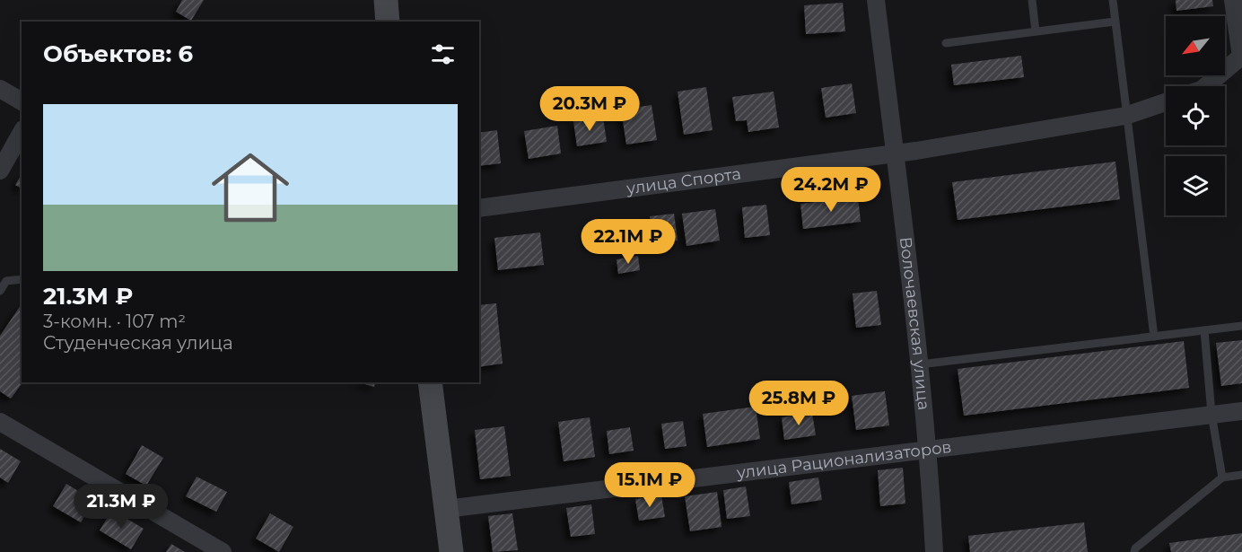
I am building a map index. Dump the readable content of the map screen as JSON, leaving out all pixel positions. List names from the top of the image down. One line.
{"streets":{"street":["улица Спорта","Волочаевская улица","улица Рационализаторов"]},"crossings":[["улица Спорта","Волочаевская улица"],["Волочаевская улица","улица Рационализаторов"]],"north":"bottom left","page":{"heading":"Объектов: 6","price":["20.3M ₽","24.2M ₽","22.1M ₽","25.8M ₽","15.1M ₽","21.3M ₽"],"list":[{"name":"21.3M ₽","note":"3-комн. · 107 m² · Студенческая улица"}]}}
